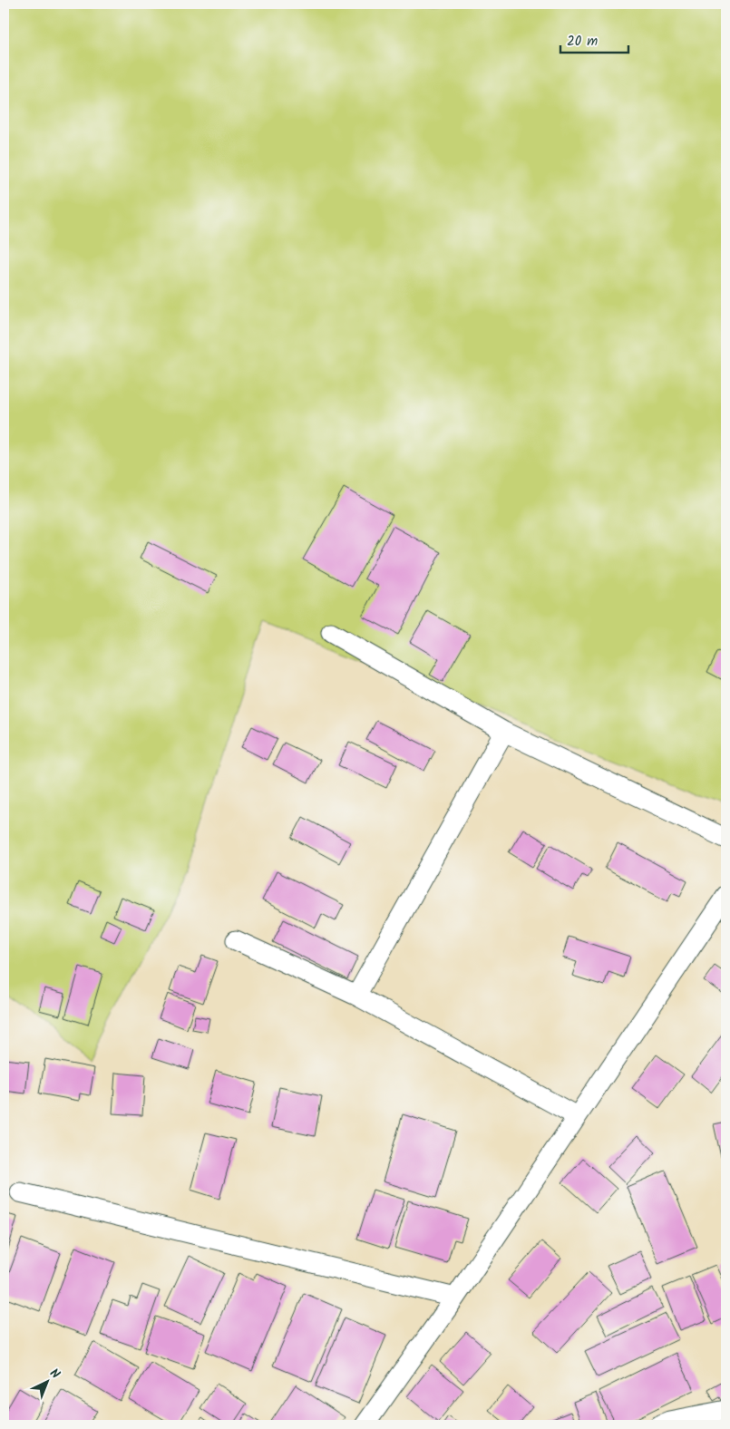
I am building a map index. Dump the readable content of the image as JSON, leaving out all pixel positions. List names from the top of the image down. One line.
{"scale_bar":"20 m","north":"top right"}
